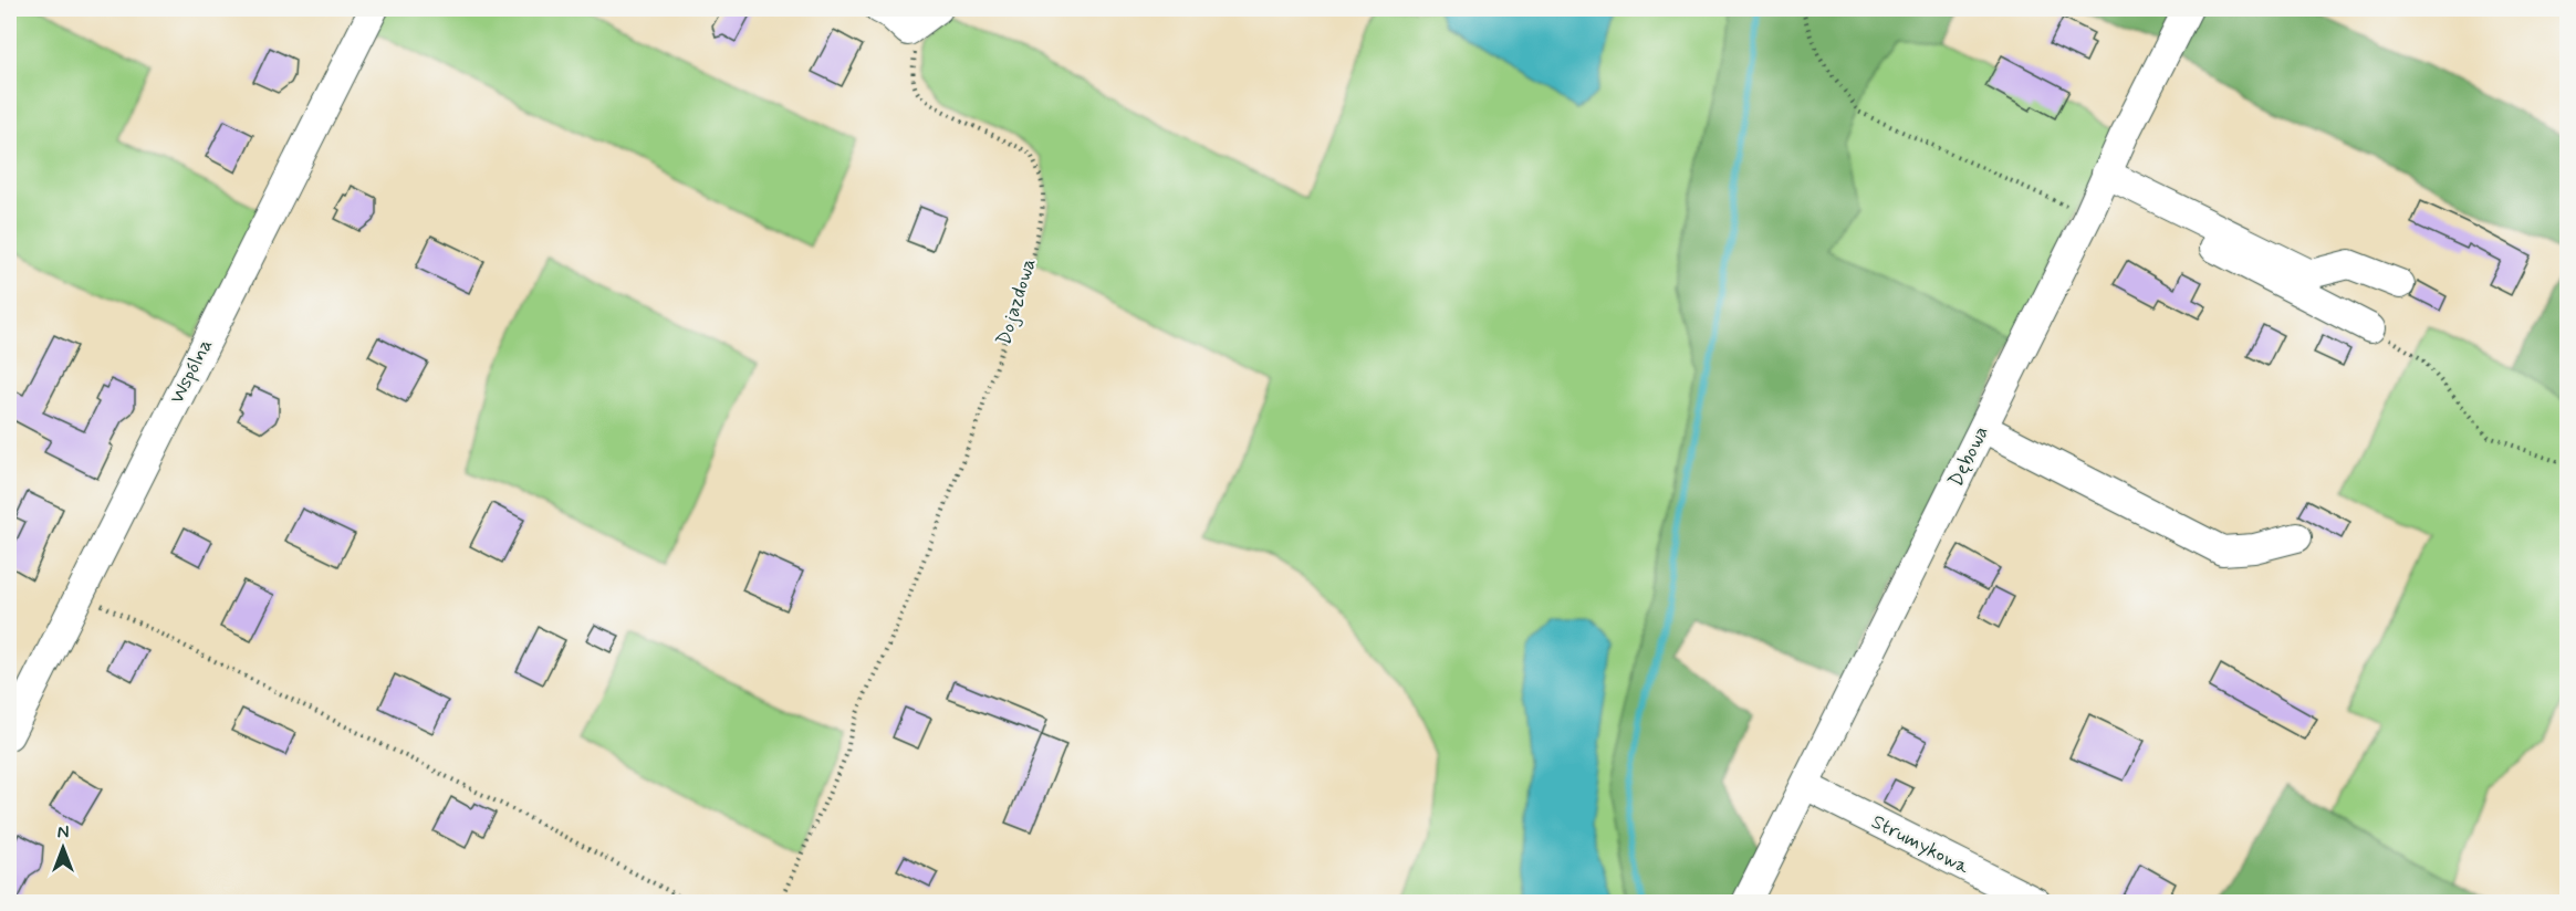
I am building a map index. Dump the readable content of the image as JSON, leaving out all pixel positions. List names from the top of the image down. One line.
{"streets":{"street":["Wspólna","Dębowa","Strumykowa"],"path":["Dojazdowa"]},"crossings":[["Dębowa","Strumykowa"]],"north":"top"}
